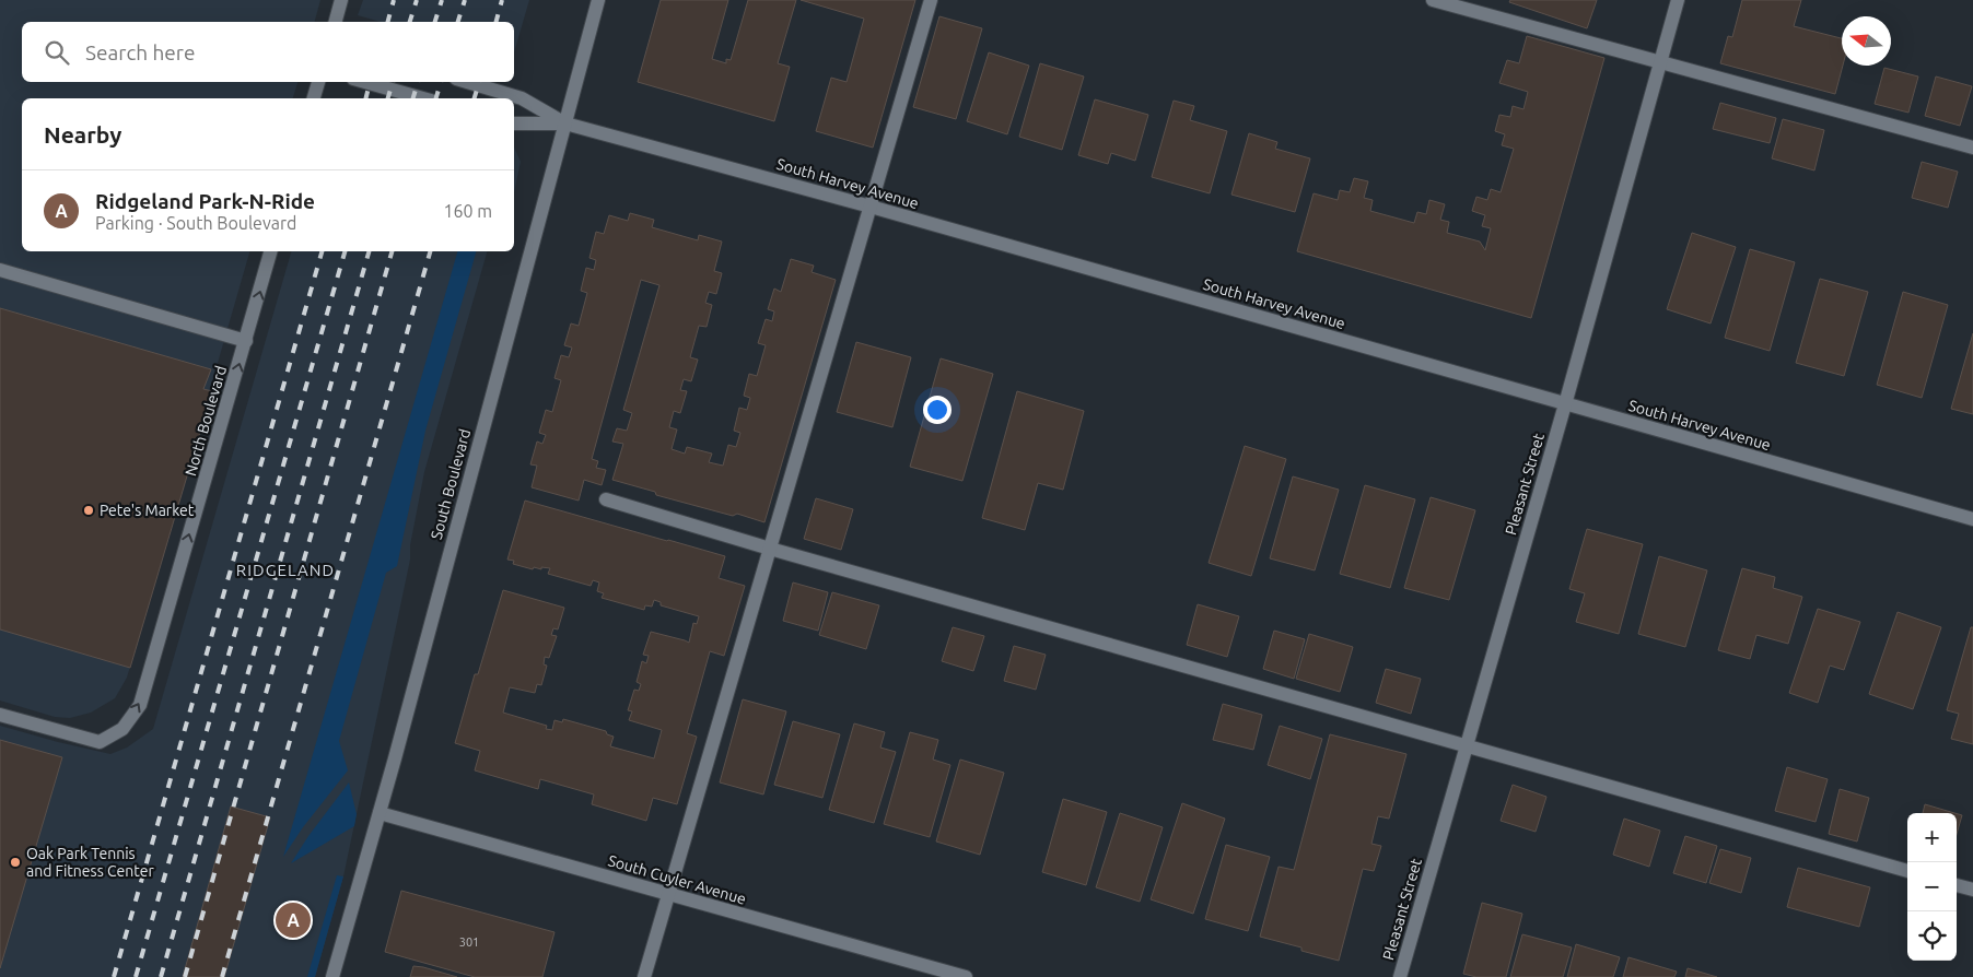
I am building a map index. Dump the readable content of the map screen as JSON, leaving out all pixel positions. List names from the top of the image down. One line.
{"streets":{"street":["South Harvey Avenue","North Boulevard","South Boulevard","Pleasant Street","South Cuyler Avenue"]},"crossings":[["South Harvey Avenue","South Boulevard"],["South Harvey Avenue","Pleasant Street"],["South Boulevard","South Cuyler Avenue"]],"one_way":["North Boulevard"],"districts":["RIDGELAND"],"places":["Pete's Market","Oak Park Tennis and Fitness Center"],"house_numbers":["301"],"north":"left","page":{"search":"Search here","heading":"Nearby","list":[{"mark":"A","name":"Ridgeland Park-N-Ride","note":"Parking · South Boulevard","value":"160 m"}],"map_buttons":["+","−"],"pins":"A"}}
